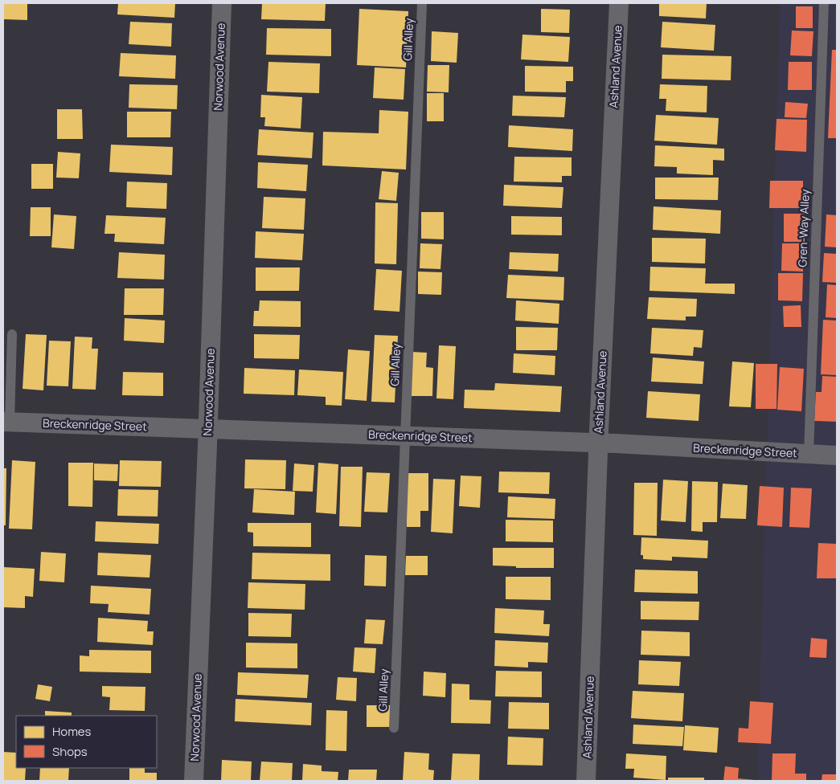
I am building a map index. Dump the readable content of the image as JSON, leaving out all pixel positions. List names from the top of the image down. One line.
{"streets":{"street":["Norwood Avenue","Ashland Avenue","Breckenridge Street"],"lane":["Gill Alley","Gren-Way Alley"]},"crossings":[["Gill Alley","Breckenridge Street"],["Norwood Avenue","Breckenridge Street"],["Ashland Avenue","Breckenridge Street"],["Gren-Way Alley","Breckenridge Street"]],"legend":["Homes","Shops"]}
